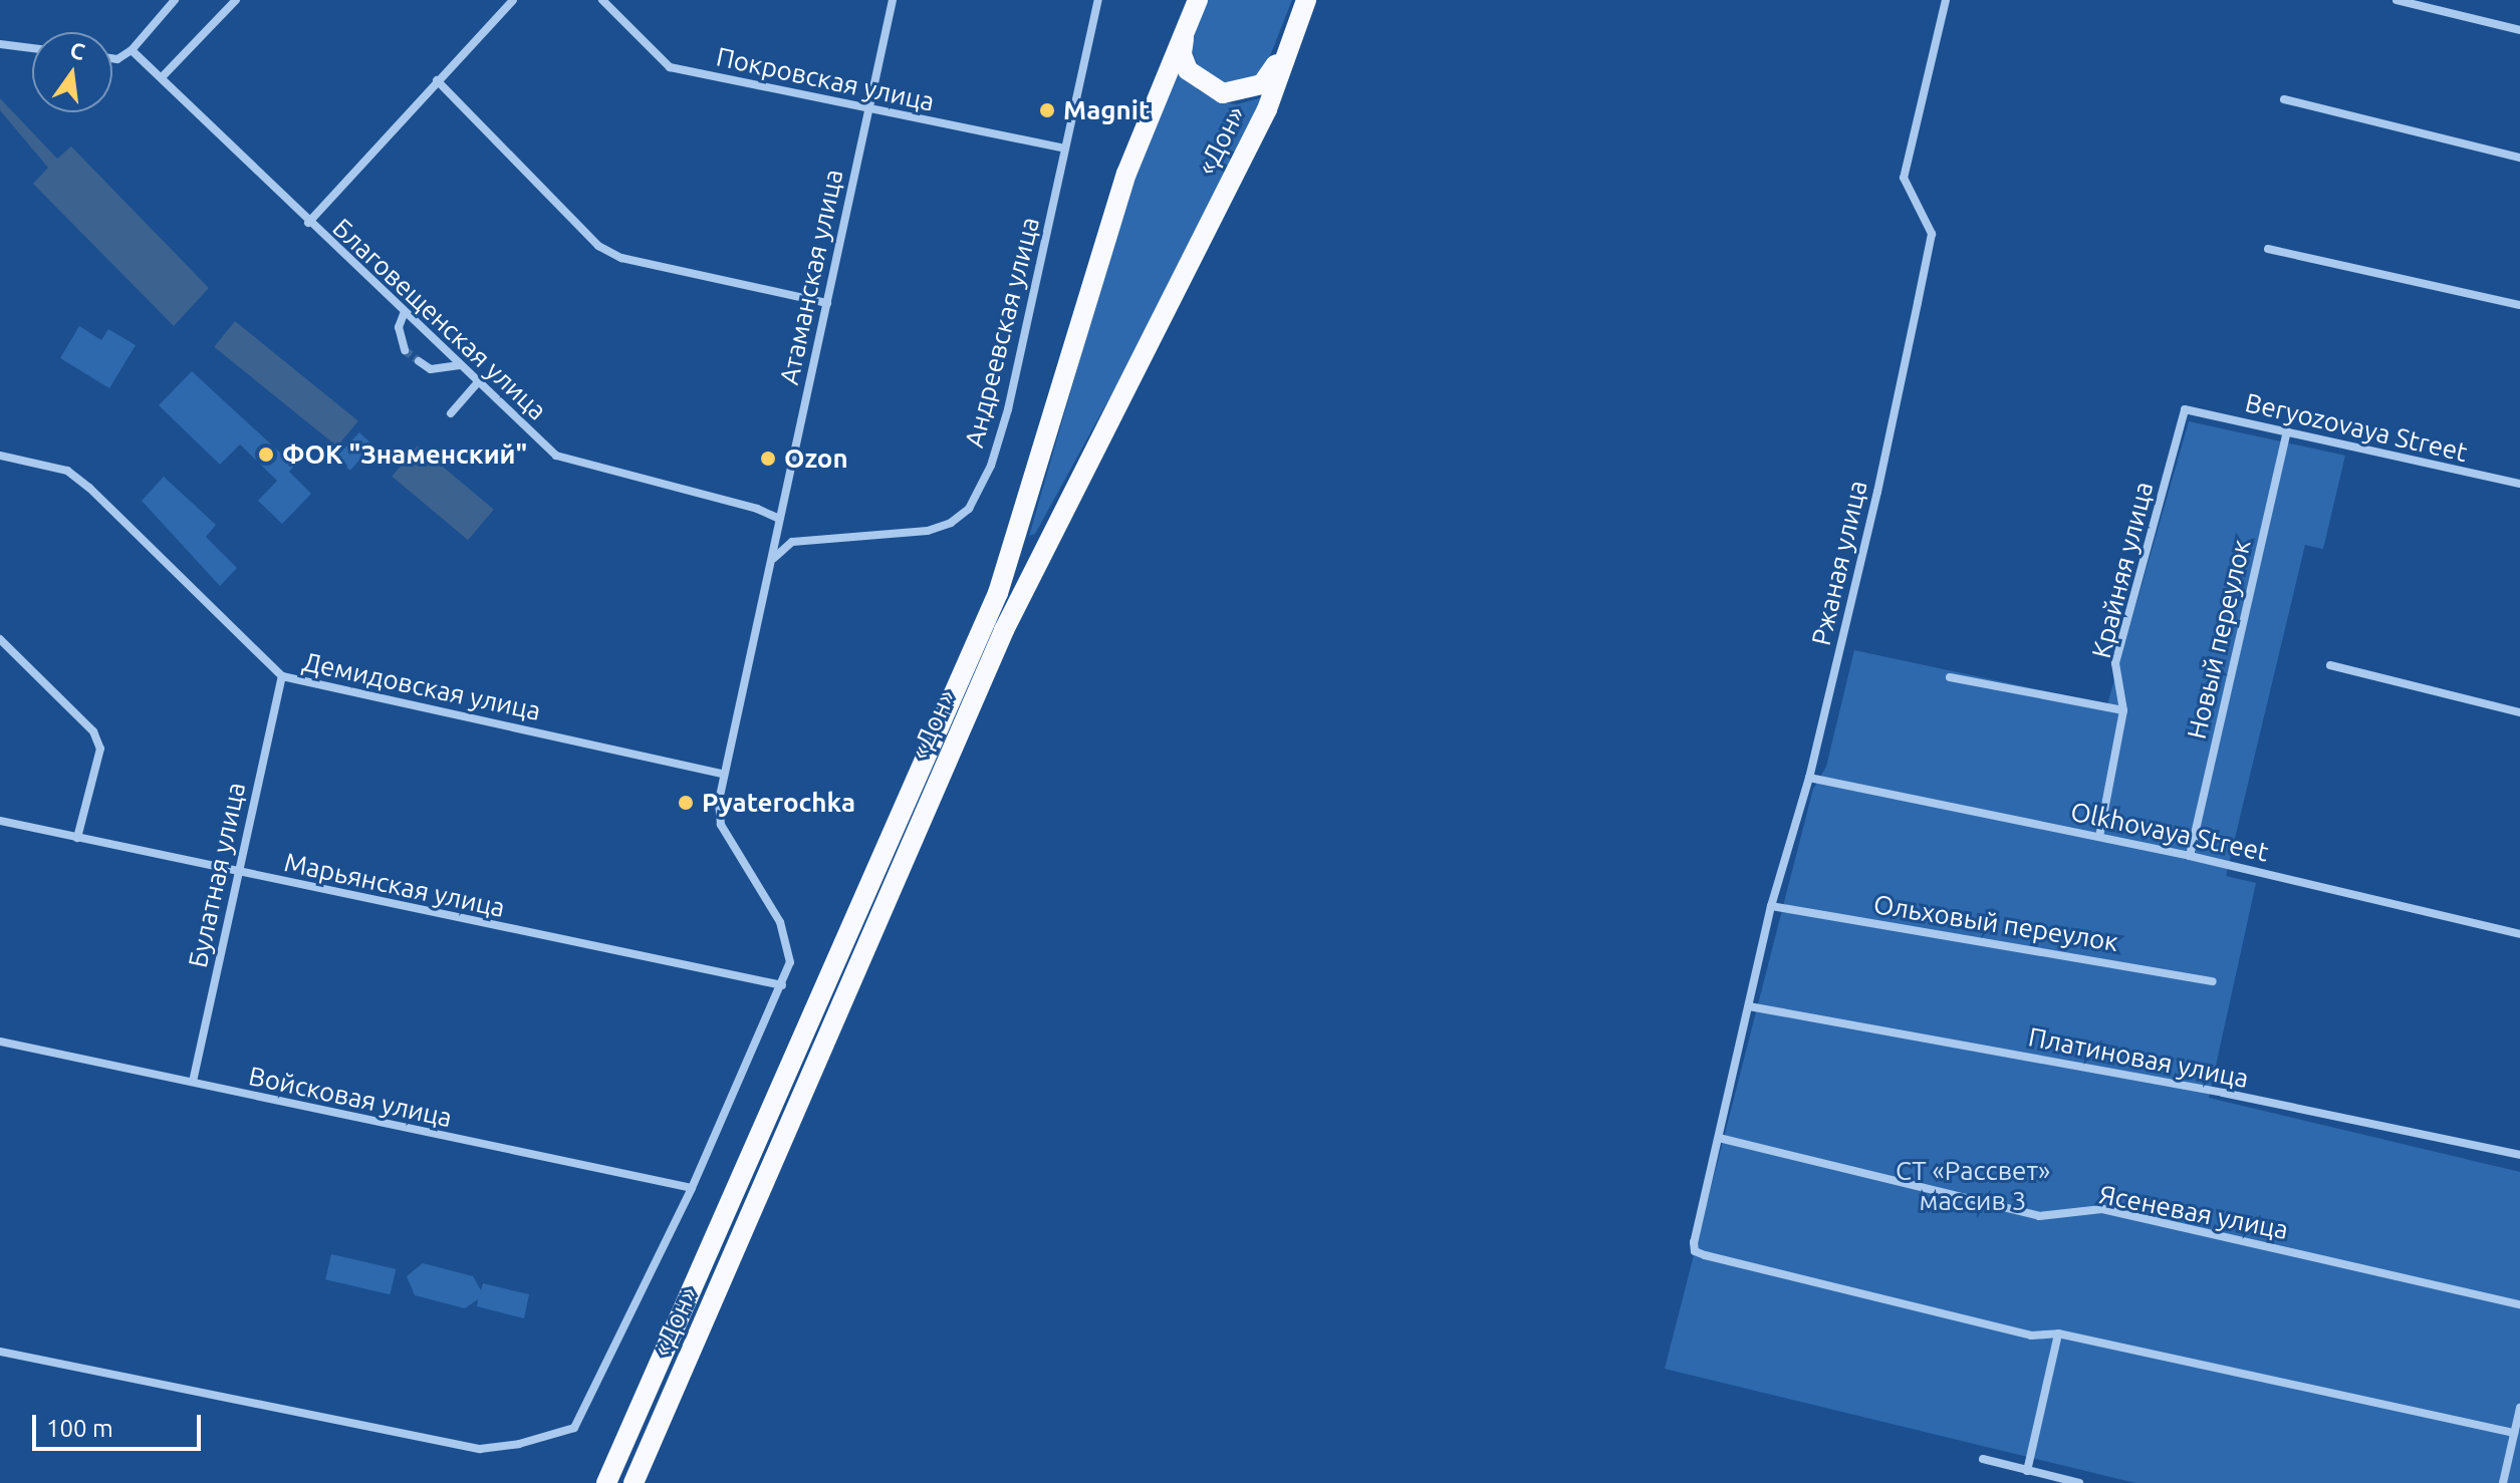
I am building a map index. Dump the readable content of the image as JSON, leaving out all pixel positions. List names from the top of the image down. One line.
{"streets":{"highway":["«Дон»"],"street":["Покровская улица","Атаманская улица","Благовещенская улица","Андреевская улица","Beryozovaya Street","Ржаная улица","Крайняя улица","Новый переулок","Демидовская улица","Olkhovaya Street","Булатная улица","Марьянская улица","Ольховый переулок","Платиновая улица","Войсковая улица","Ясеневая улица"]},"crossings":[["Покровская улица","Атаманская улица"],["Покровская улица","Андреевская улица"],["Атаманская улица","Благовещенская улица"],["Атаманская улица","Андреевская улица"],["Атаманская улица","Демидовская улица"],["Атаманская улица","Марьянская улица"],["Атаманская улица","Войсковая улица"],["Beryozovaya Street","Крайняя улица"],["Beryozovaya Street","Новый переулок"],["Ржаная улица","Olkhovaya Street"],["Ржаная улица","Ольховый переулок"],["Ржаная улица","Платиновая улица"],["Ржаная улица","Ясеневая улица"],["Крайняя улица","Olkhovaya Street"],["Новый переулок","Olkhovaya Street"],["Демидовская улица","Булатная улица"],["Булатная улица","Марьянская улица"],["Булатная улица","Войсковая улица"]],"parks":["СТ «Рассвет» массив 3"],"places":["Magnit","ФОК \"Знаменский\"","Ozon","Pyaterochka"],"scale_bar":"100 m","north":"top"}
